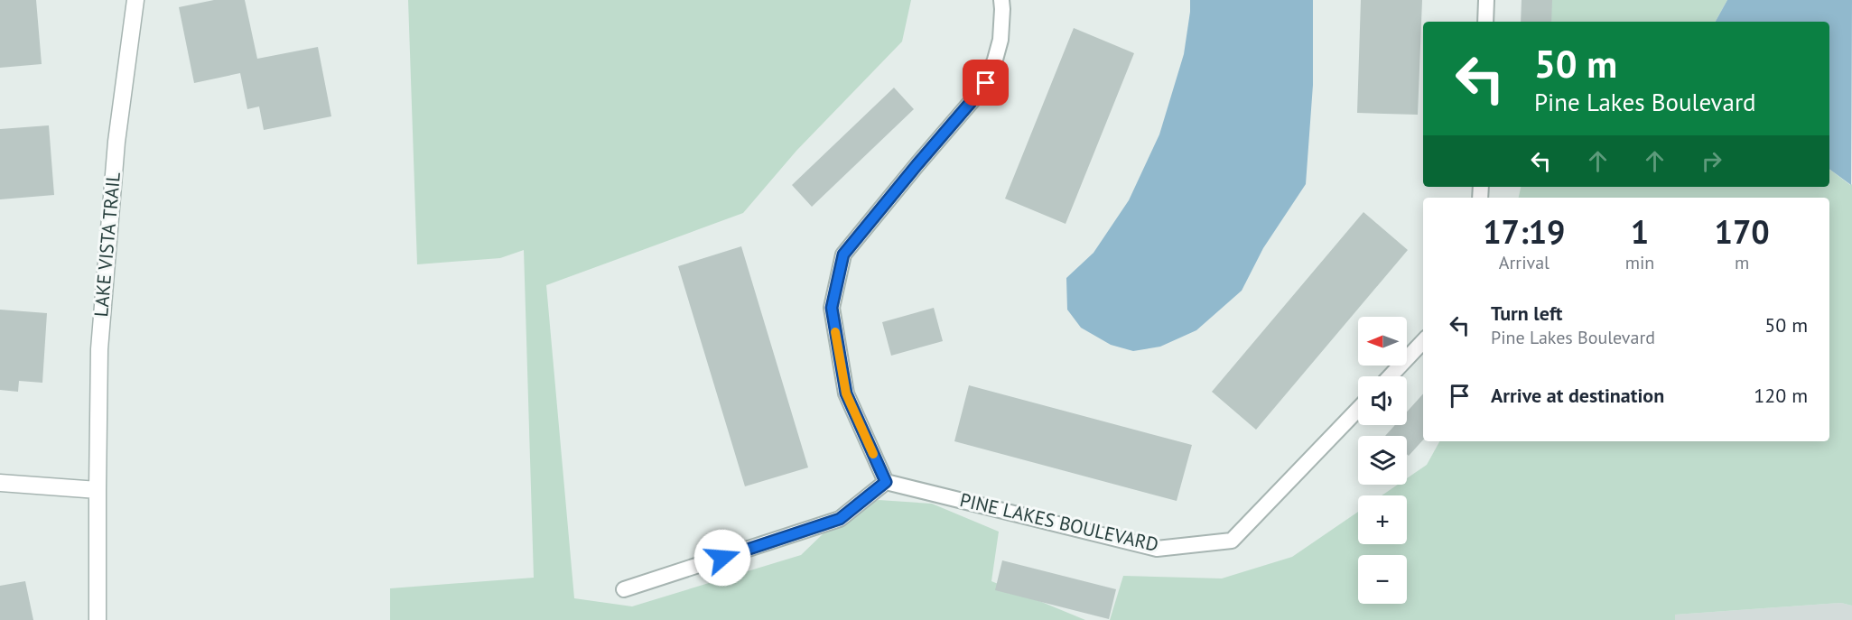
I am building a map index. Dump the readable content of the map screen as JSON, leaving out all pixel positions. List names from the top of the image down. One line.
{"streets":{"street":["LAKE VISTA TRAIL"],"lane":["PINE LAKES BOULEVARD"]},"north":"left","page":{"turn":["50 m","Pine Lakes Boulevard"],"eta":["17:19","Arrival","1","min","170","m"],"list":[{"name":"Turn left","note":"Pine Lakes Boulevard","value":"50 m"},{"name":"Arrive at destination","value":"120 m"}],"map_buttons":["+","−"]}}
